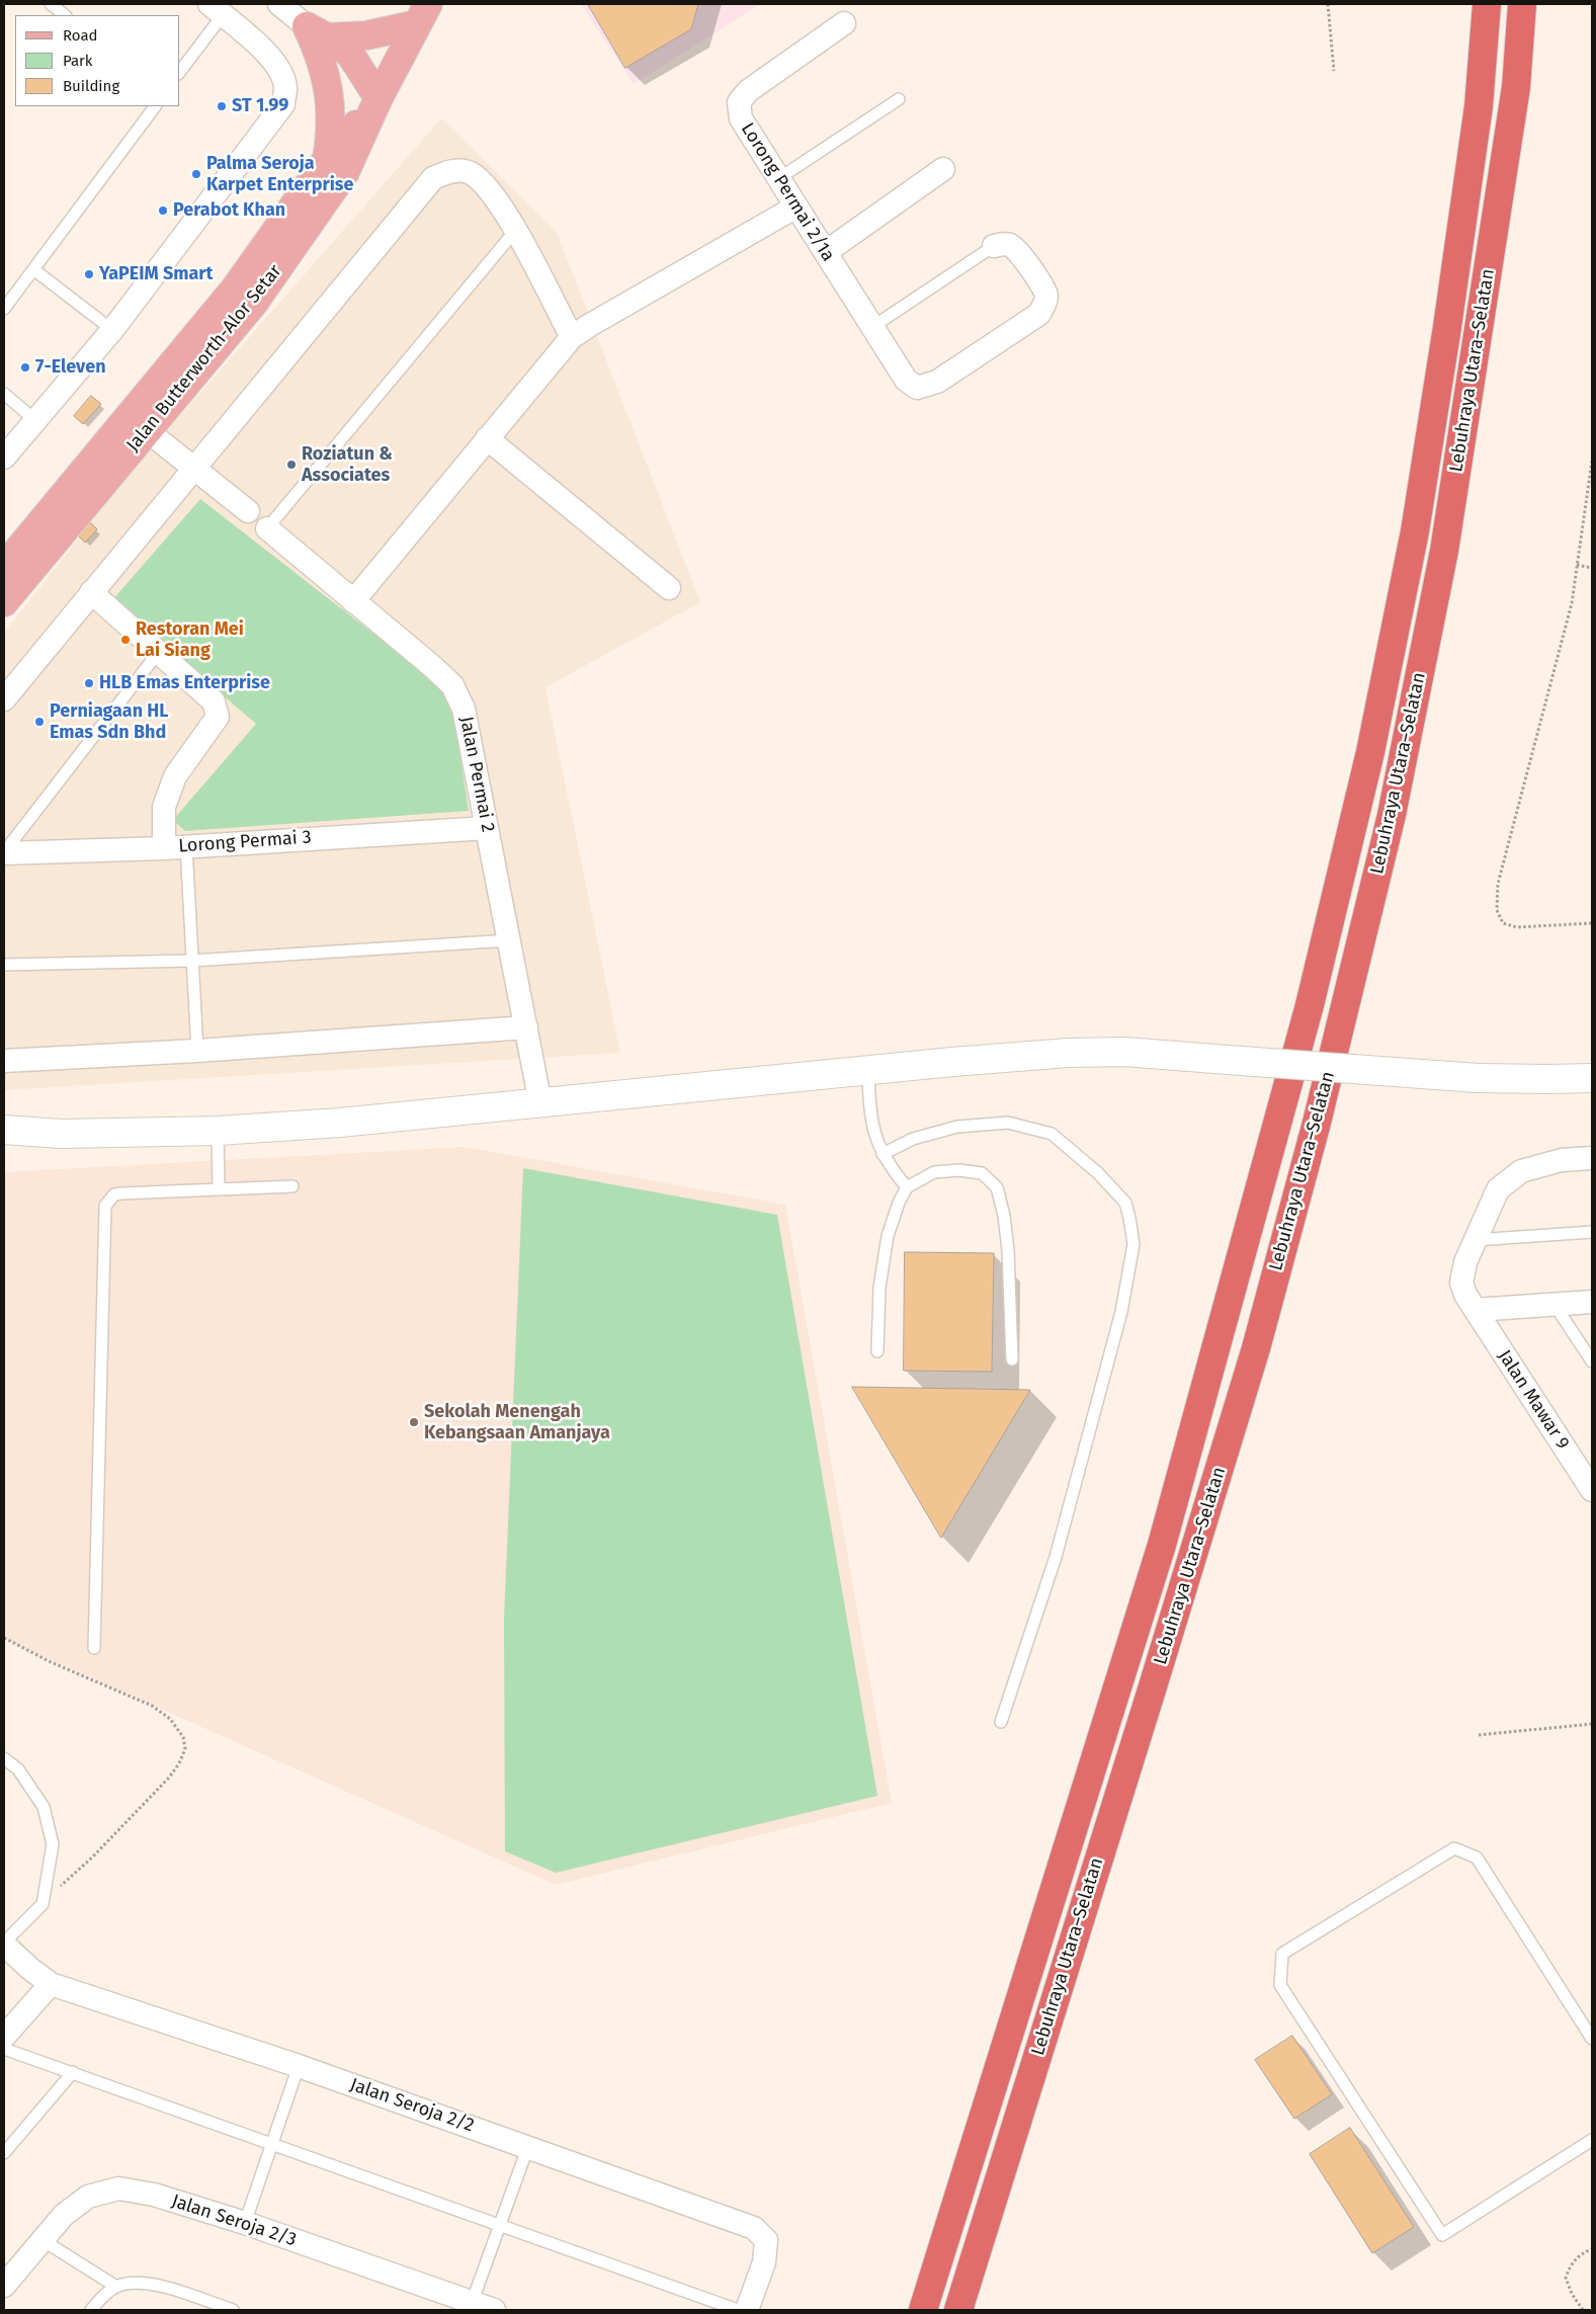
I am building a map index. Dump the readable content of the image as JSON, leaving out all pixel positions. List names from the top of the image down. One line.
{"streets":{"highway":["Lebuhraya Utara–Selatan"],"main road":["Jalan Butterworth-Alor Setar"],"street":["Lorong Permai 2/1a","Jalan Permai 2","Lorong Permai 3","Jalan Mawar 9","Jalan Seroja 2/2","Jalan Seroja 2/3"]},"crossings":[["Jalan Permai 2","Lorong Permai 3"]],"places":["ST 1.99","Palma Seroja Karpet Enterprise","Perabot Khan","YaPEIM Smart","7-Eleven","Roziatun & Associates","Restoran Mei Lai Siang","HLB Emas Enterprise","Perniagaan HL Emas Sdn Bhd","Sekolah Menengah Kebangsaan Amanjaya"],"legend":["Road","Park","Building"]}
